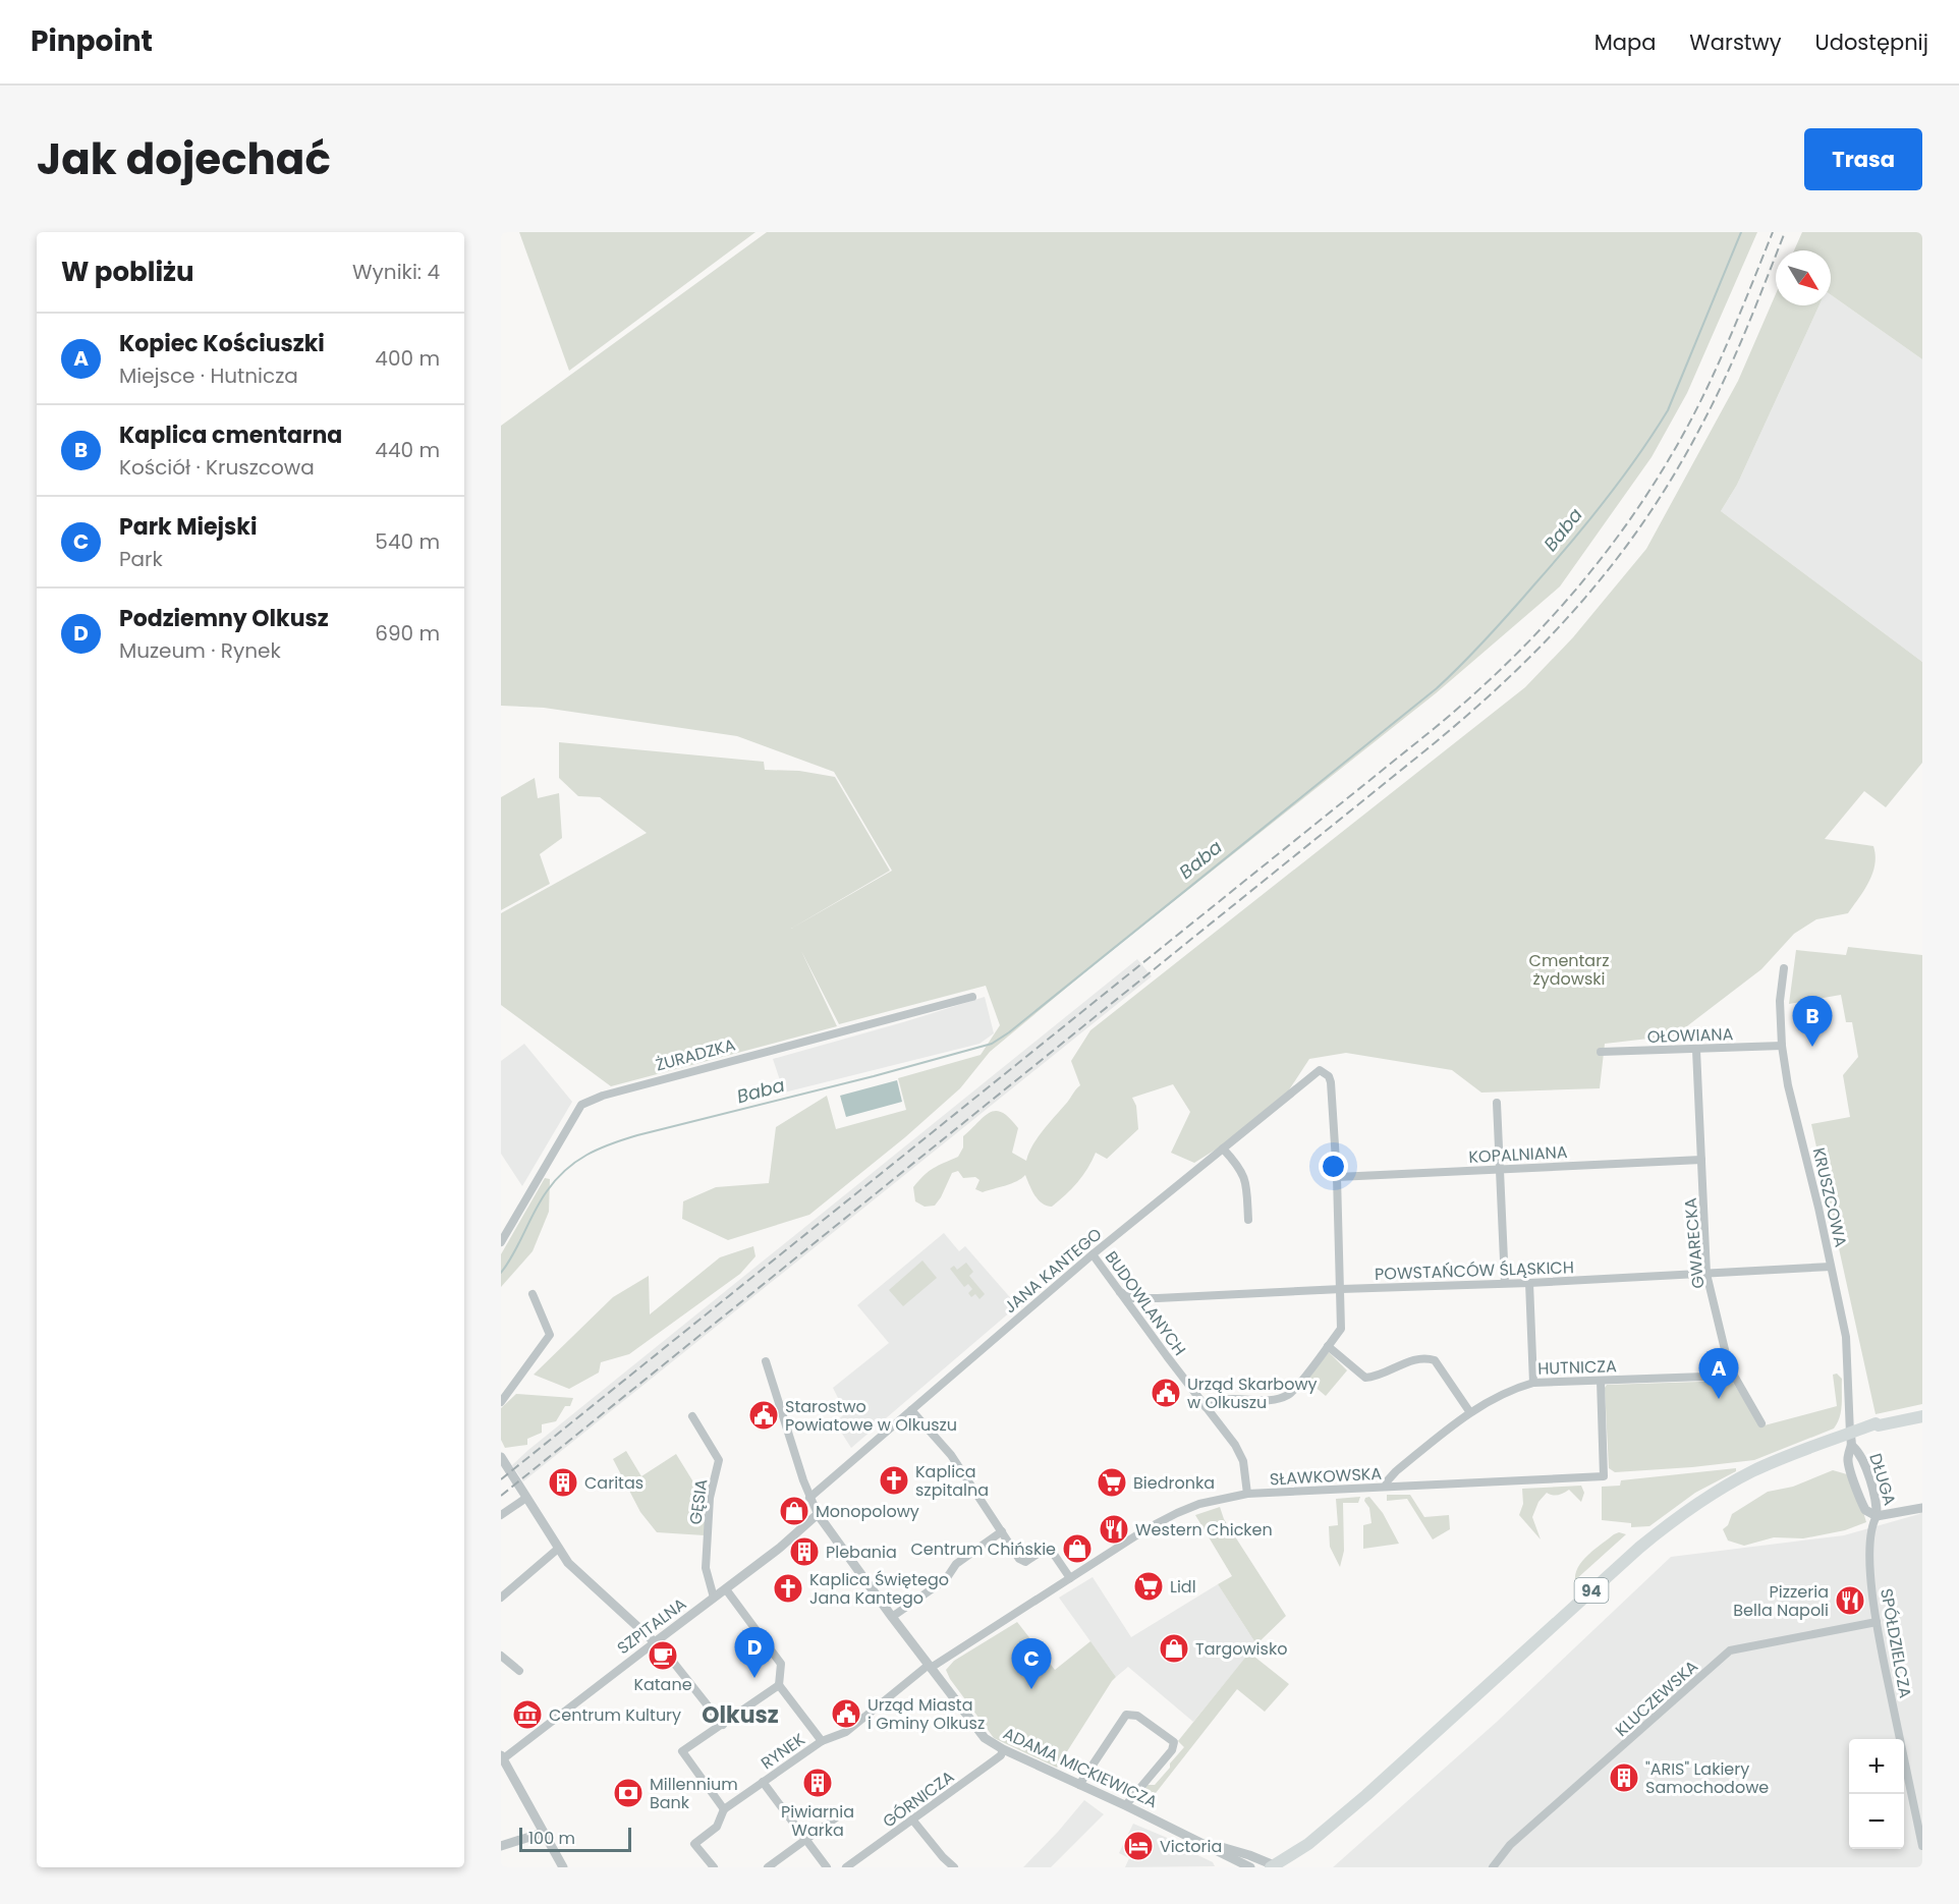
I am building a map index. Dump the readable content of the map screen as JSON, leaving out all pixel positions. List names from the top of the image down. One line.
{"streets":{"main road":["94"],"street":["OŁOWIANA","ŻURADZKA","KOPALNIANA","KRUSZCOWA","GWARECKA","JANA KANTEGO","POWSTAŃCÓW ŚLĄSKICH","BUDOWLANYCH","HUTNICZA","SŁAWKOWSKA","DŁUGA","GĘSIA","SZPITALNA","SPÓŁDZIELCZA","KLUCZEWSKA","RYNEK","ADAMA MICKIEWICZA","GÓRNICZA"]},"crossings":[["OŁOWIANA","KRUSZCOWA"],["OŁOWIANA","GWARECKA"],["KOPALNIANA","GWARECKA"],["KOPALNIANA","JANA KANTEGO"],["KRUSZCOWA","POWSTAŃCÓW ŚLĄSKICH"],["KRUSZCOWA","94"],["GWARECKA","POWSTAŃCÓW ŚLĄSKICH"],["GWARECKA","HUTNICZA"],["JANA KANTEGO","BUDOWLANYCH"],["JANA KANTEGO","ADAMA MICKIEWICZA"],["POWSTAŃCÓW ŚLĄSKICH","BUDOWLANYCH"],["BUDOWLANYCH","SŁAWKOWSKA"],["HUTNICZA","SŁAWKOWSKA"],["SŁAWKOWSKA","RYNEK"],["SŁAWKOWSKA","ADAMA MICKIEWICZA"],["DŁUGA","SPÓŁDZIELCZA"],["GĘSIA","SZPITALNA"],["94","ADAMA MICKIEWICZA"],["SZPITALNA","ADAMA MICKIEWICZA"],["SPÓŁDZIELCZA","KLUCZEWSKA"],["ADAMA MICKIEWICZA","GÓRNICZA"]],"districts":["Olkusz"],"water":["Baba"],"parks":["Cmentarz żydowski"],"places":{"public building":["Urząd Skarbowy w Olkuszu","Starostwo Powiatowe w Olkuszu","Urząd Miasta i Gminy Olkusz"],"church":["Kaplica szpitalna","Kaplica Świętego Jana Kantego"],"building":["Caritas","Plebania","\"ARIS\" Lakiery Samochodowe","Piwiarnia Warka"],"supermarket":["Biedronka","Lidl"],"shop":["Monopolowy","Centrum Chińskie","Targowisko"],"restaurant":["Western Chicken","Pizzeria Bella Napoli"],"cafe":["Katane"],"museum":["Centrum Kultury"],"bank":["Millennium Bank"],"hotel":["Victoria"]},"scale_bar":"100 m","north":"bottom right","page":{"header":"Pinpoint","nav":["Mapa","Warstwy","Udostępnij"],"title":"Jak dojechać","buttons":"Trasa","heading":["W pobliżu","Wyniki: 4"],"list":[{"mark":"A","name":"Kopiec Kościuszki","note":"Miejsce · Hutnicza","value":"400 m"},{"mark":"B","name":"Kaplica cmentarna","note":"Kościół · Kruszcowa","value":"440 m"},{"mark":"C","name":"Park Miejski","note":"Park","value":"540 m"},{"mark":"D","name":"Podziemny Olkusz","note":"Muzeum · Rynek","value":"690 m"}],"pins":["B","A","D","C"],"map_buttons":["+","−"],"scale":"100 m"}}
